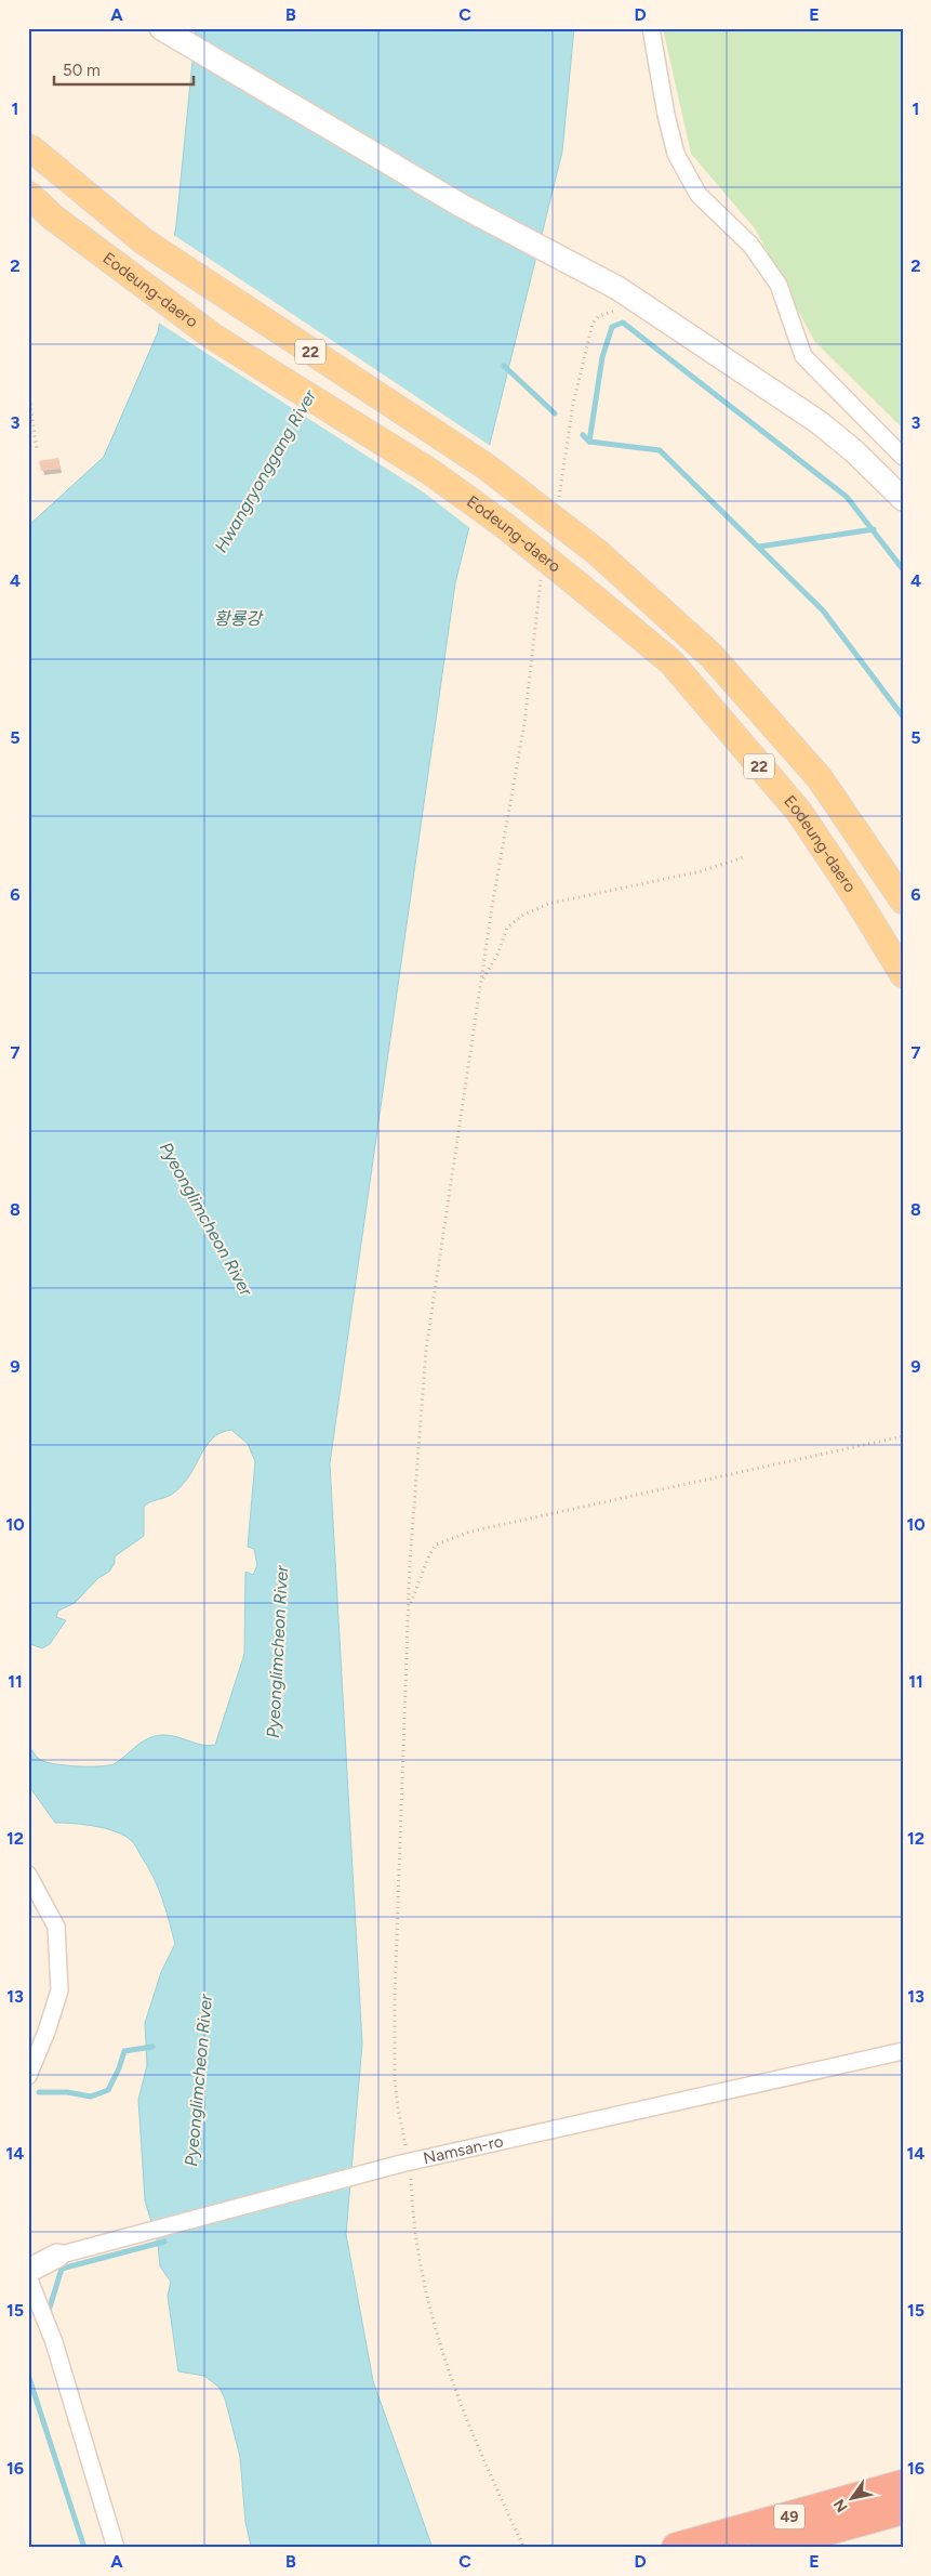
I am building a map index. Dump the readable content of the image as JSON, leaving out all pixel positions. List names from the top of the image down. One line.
{"streets":{"highway":["49"],"main road":["Eodeung-daero","22","Namsan-ro"]},"water":["Hwangryonggang River","황룡강","Pyeonglimcheon River"],"scale_bar":"50 m","north":"bottom left","grid":{"columns":["A","B","C","D","E"],"rows":["1","2","3","4","5","6","7","8","9","10","11","12","13","14","15","16"]}}
